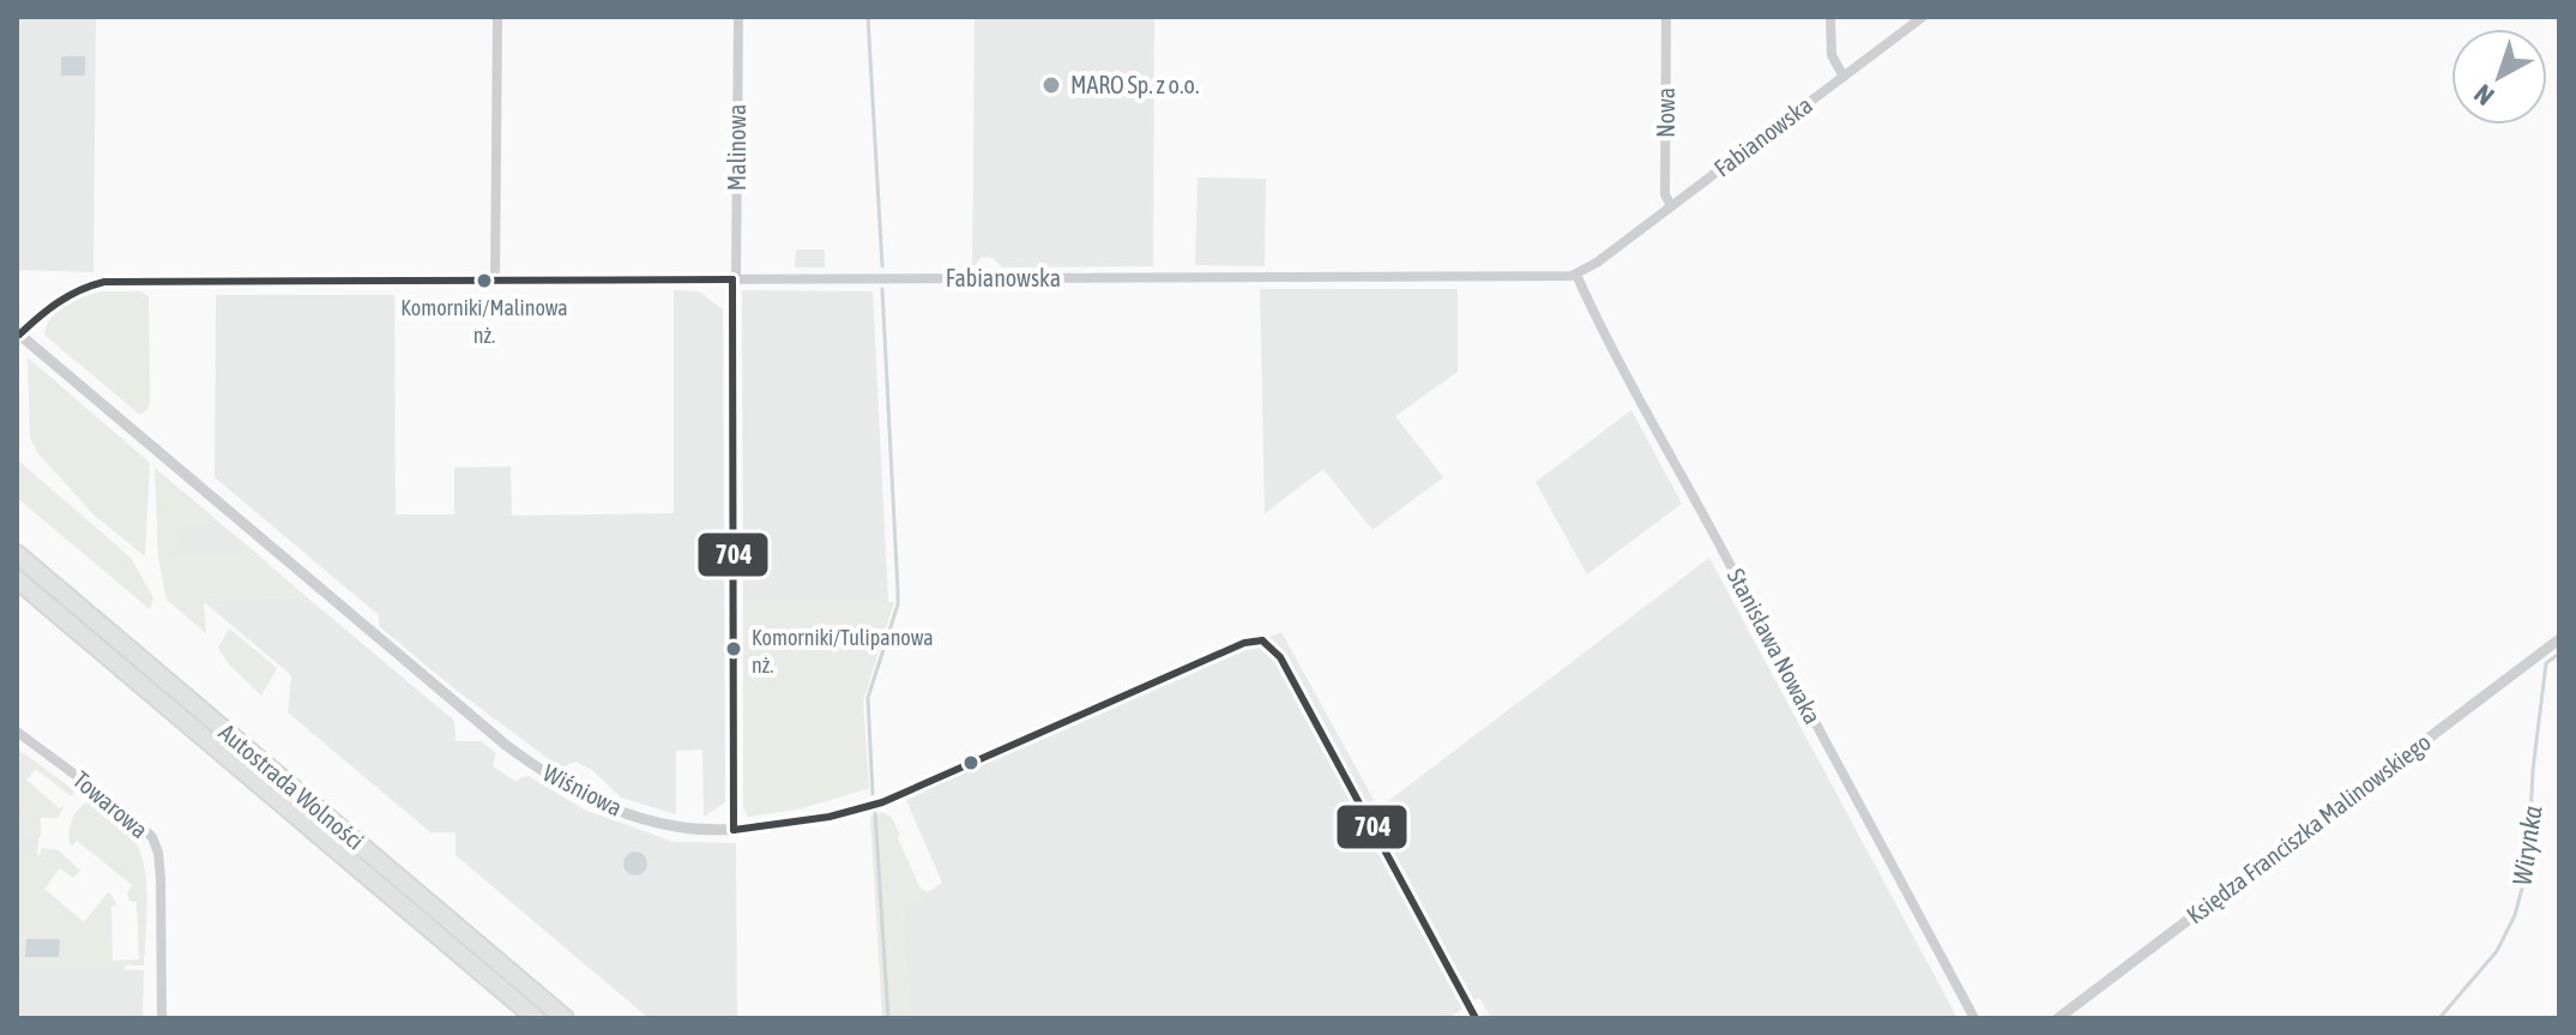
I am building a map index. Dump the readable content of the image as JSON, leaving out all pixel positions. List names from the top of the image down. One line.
{"streets":{"highway":["Autostrada Wolności"],"street":["Nowa","Fabianowska","Malinowa","Stanisława Nowaka","Wiśniowa","Towarowa","Księdza Franciszka Malinowskiego"]},"crossings":[["Nowa","Fabianowska"],["Fabianowska","Malinowa"],["Fabianowska","Stanisława Nowaka"],["Fabianowska","Wiśniowa"],["Malinowa","Wiśniowa"]],"water":["Wirynka"],"places":["MARO Sp. z o.o.","Komorniki/Malinowa nż.","Komorniki/Tulipanowa nż."],"lines":["transit line 704"],"north":"bottom left"}
